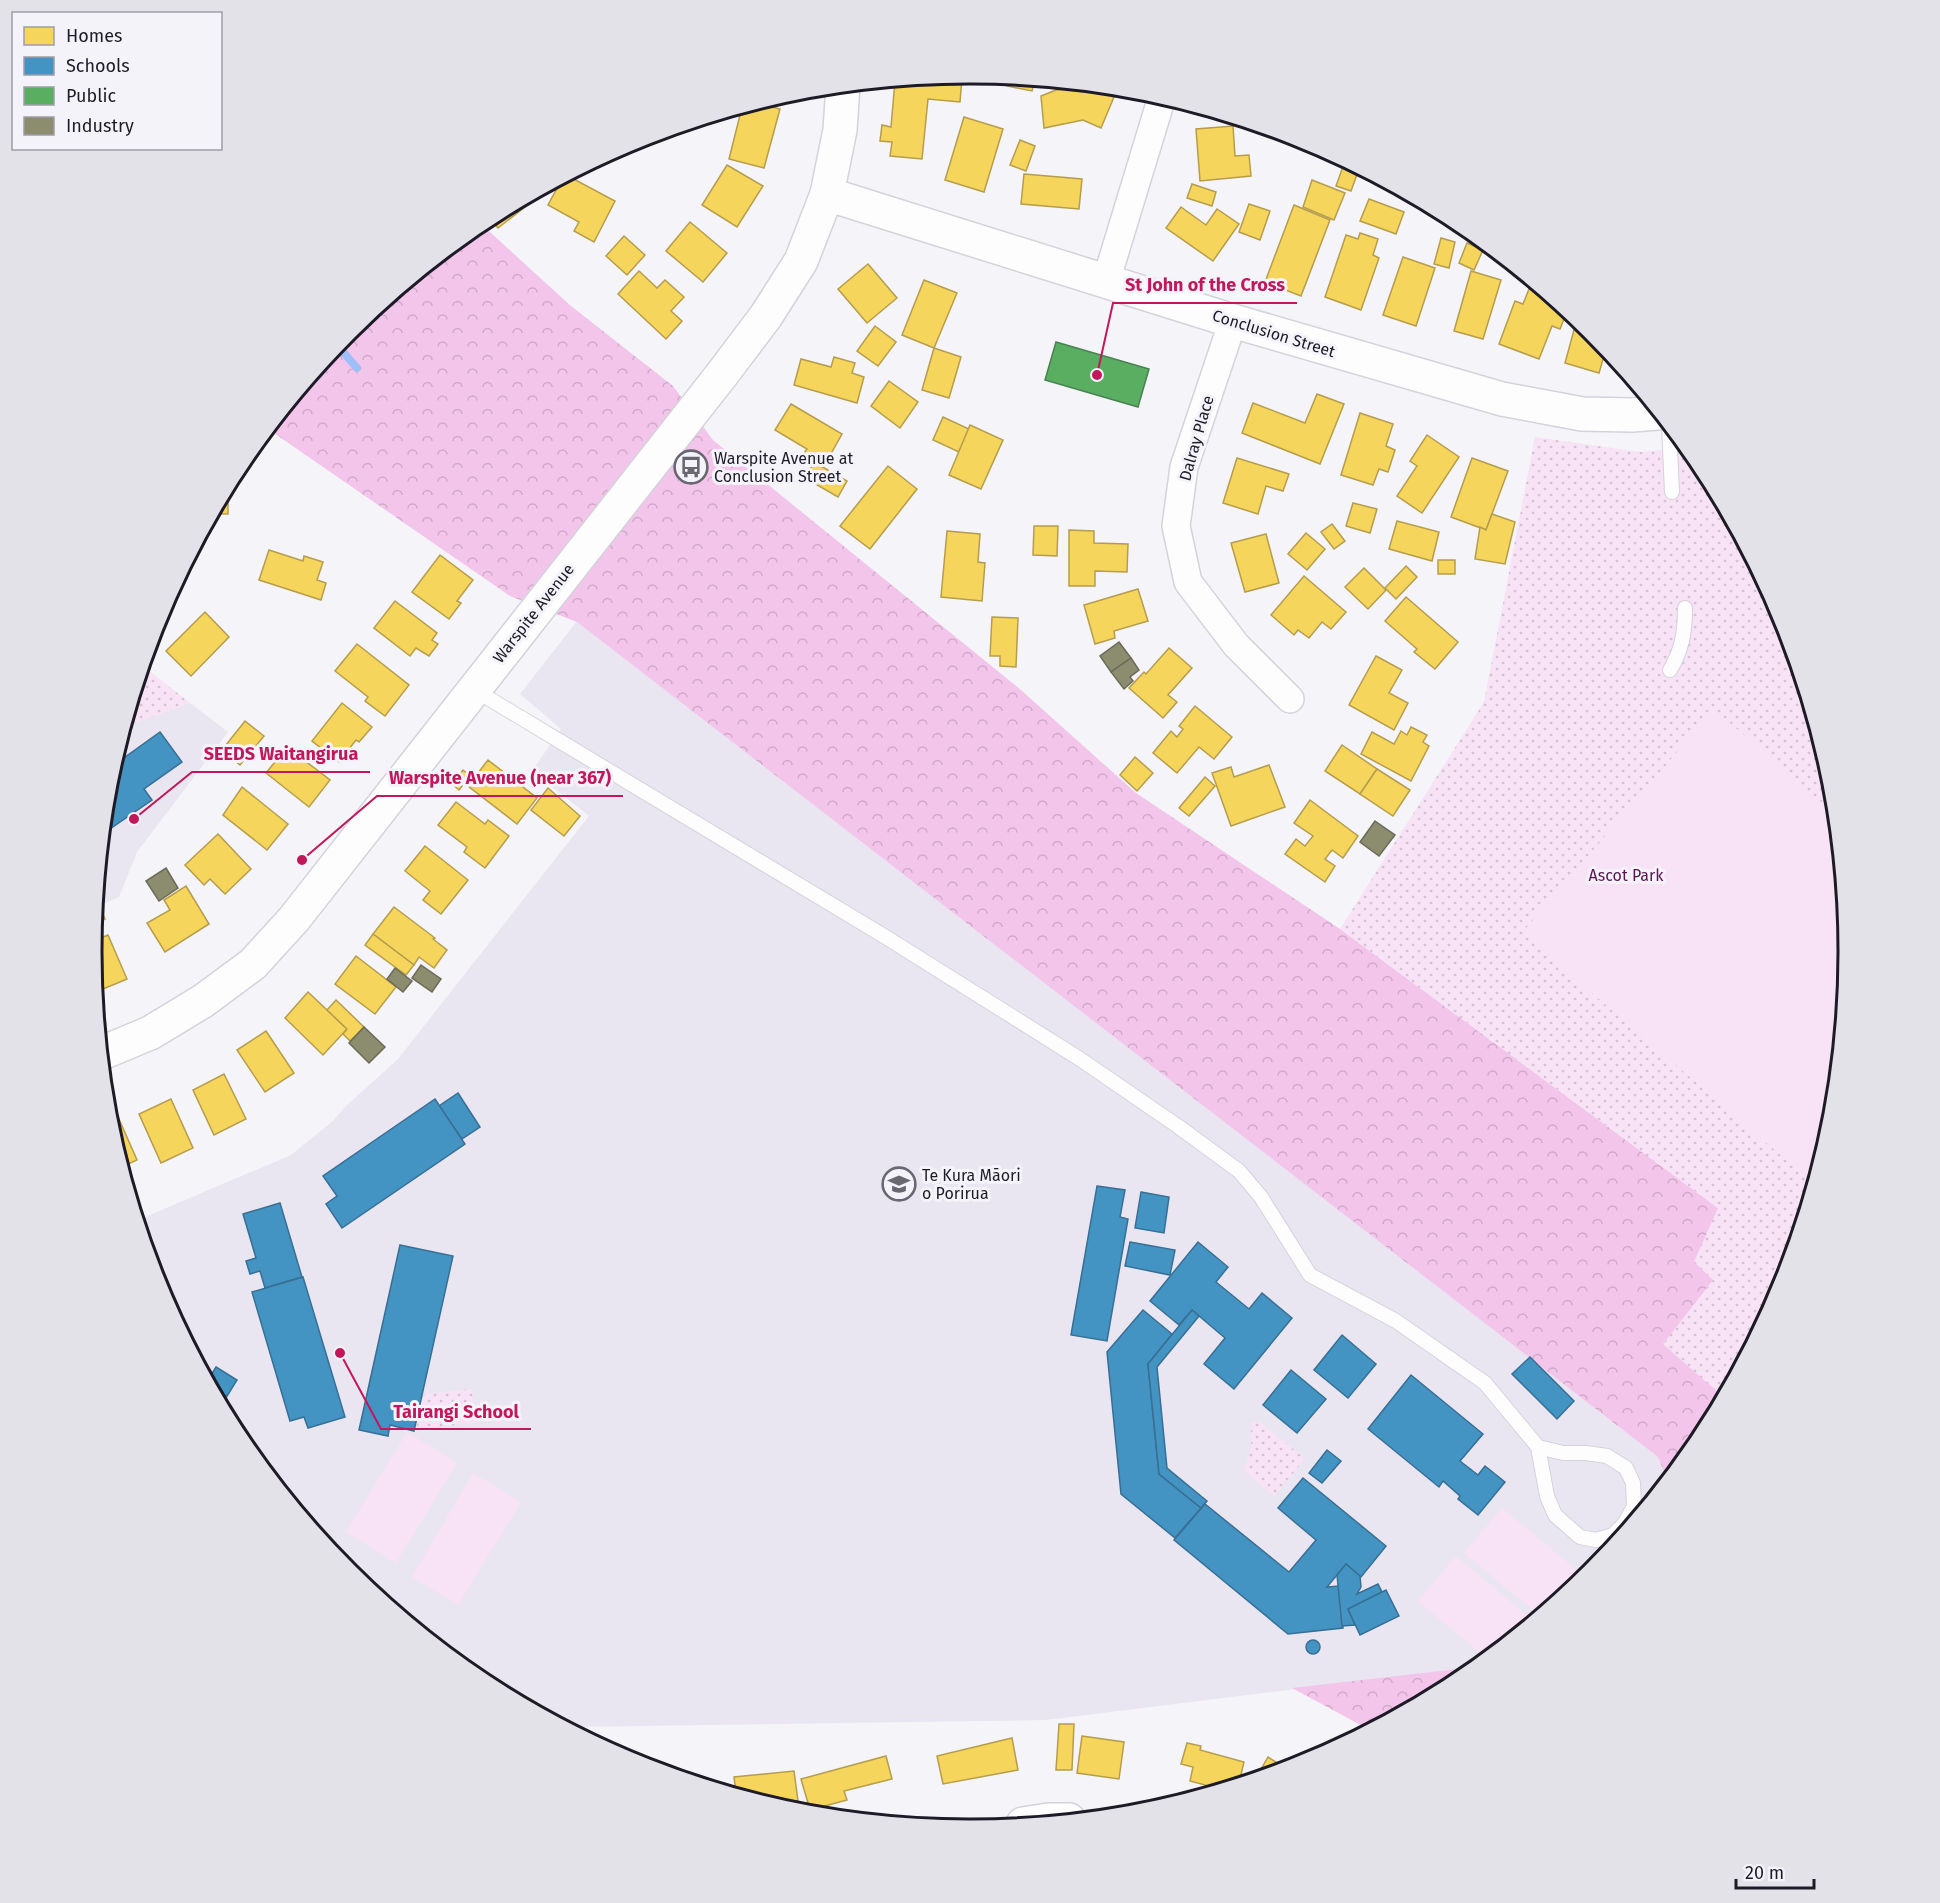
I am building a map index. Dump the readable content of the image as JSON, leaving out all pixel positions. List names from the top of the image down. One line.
{"streets":{"main road":["Conclusion Street","Warspite Avenue"],"street":["Dalray Place"]},"crossings":[["Conclusion Street","Dalray Place"],["Conclusion Street","Warspite Avenue"]],"parks":["Ascot Park"],"places":{"other":["St John of the Cross","SEEDS Waitangirua","Warspite Avenue (near 367)","Tairangi School"],"bus stop":["Warspite Avenue at Conclusion Street"],"school or university":["Te Kura Māori o Porirua"]},"legend":["Homes","Schools","Public","Industry"],"scale_bar":"20 m"}
